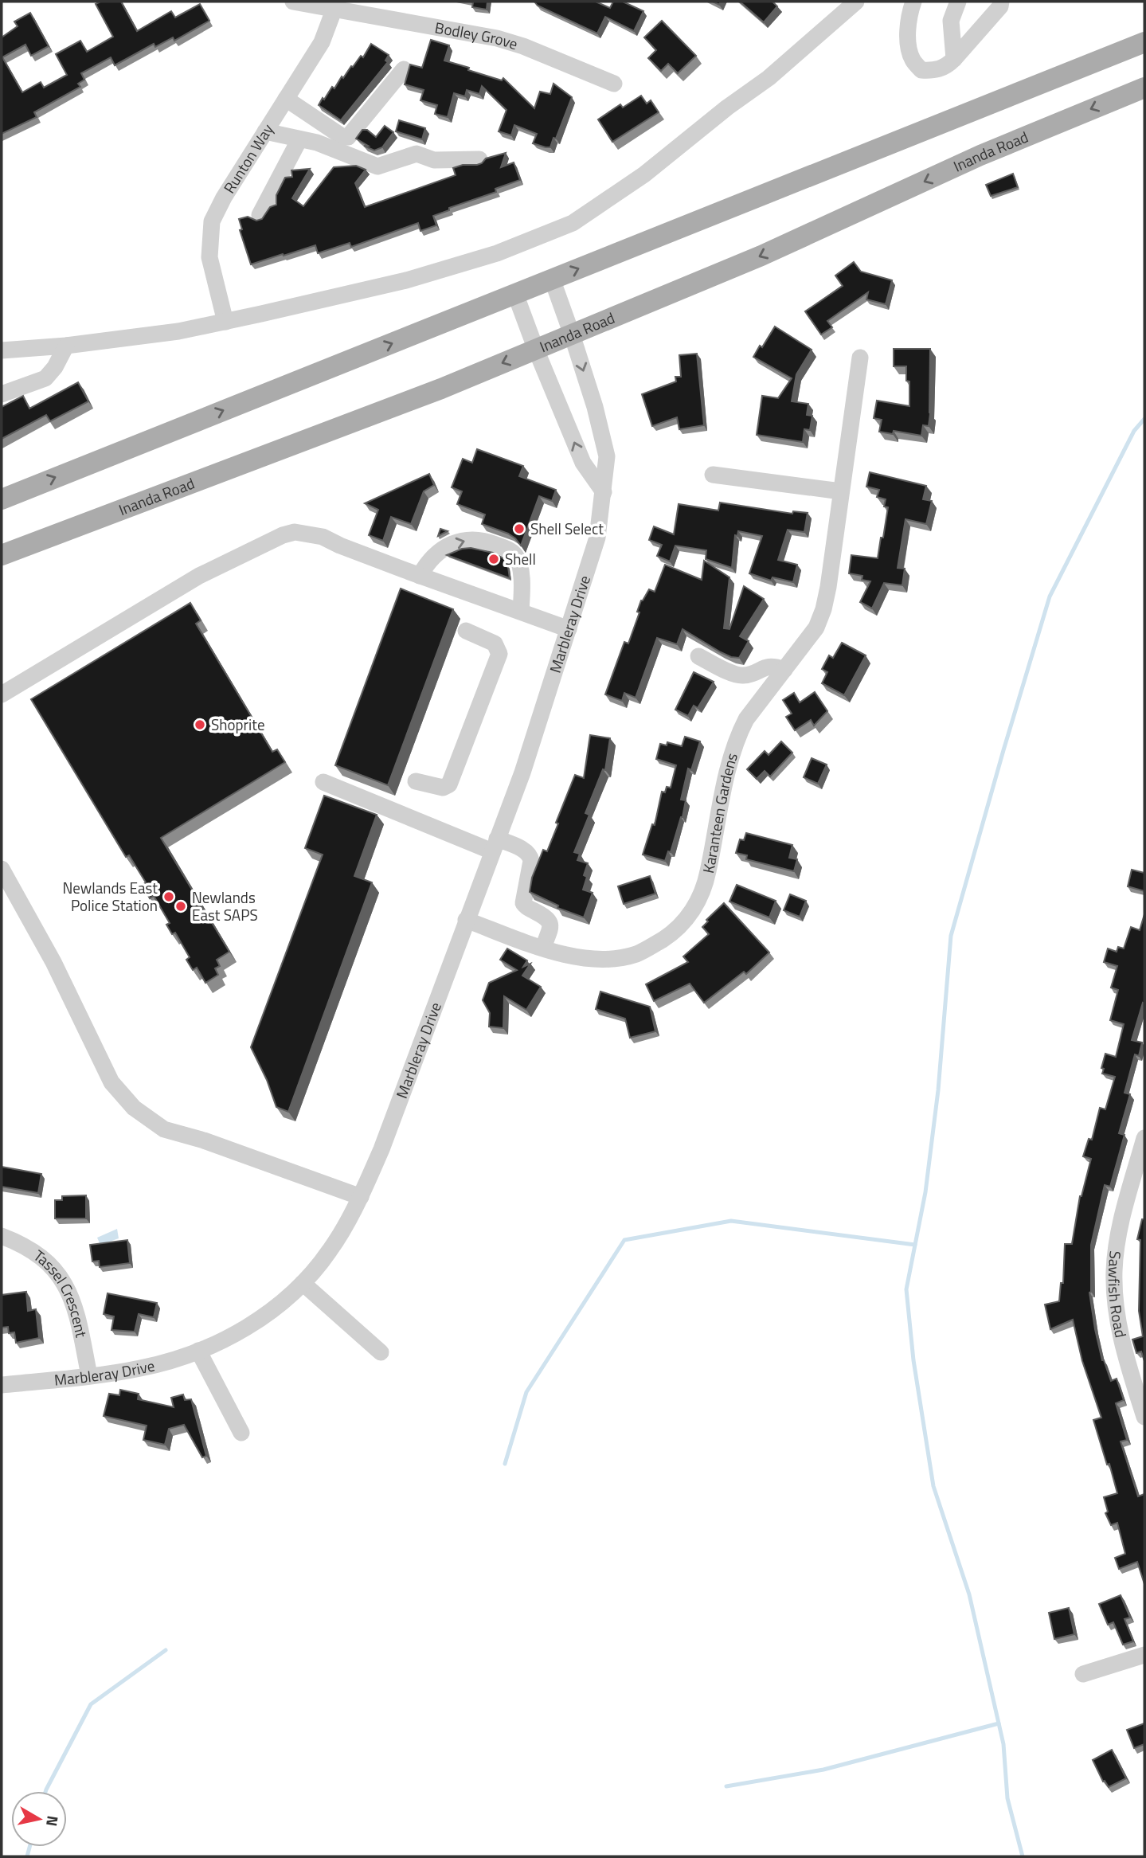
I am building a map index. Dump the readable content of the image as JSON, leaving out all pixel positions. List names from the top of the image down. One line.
{"streets":{"main road":["Inanda Road"],"street":["Bodley Grove","Runton Way","Marbleray Drive","Karanteen Gardens","Sawfish Road","Tassel Crescent"]},"crossings":[["Bodley Grove","Runton Way"],["Inanda Road","Marbleray Drive"],["Marbleray Drive","Karanteen Gardens"],["Marbleray Drive","Tassel Crescent"]],"places":["Shell Select","Shell","Shoprite","Newlands East Police Station","Newlands East SAPS"],"north":"right"}
